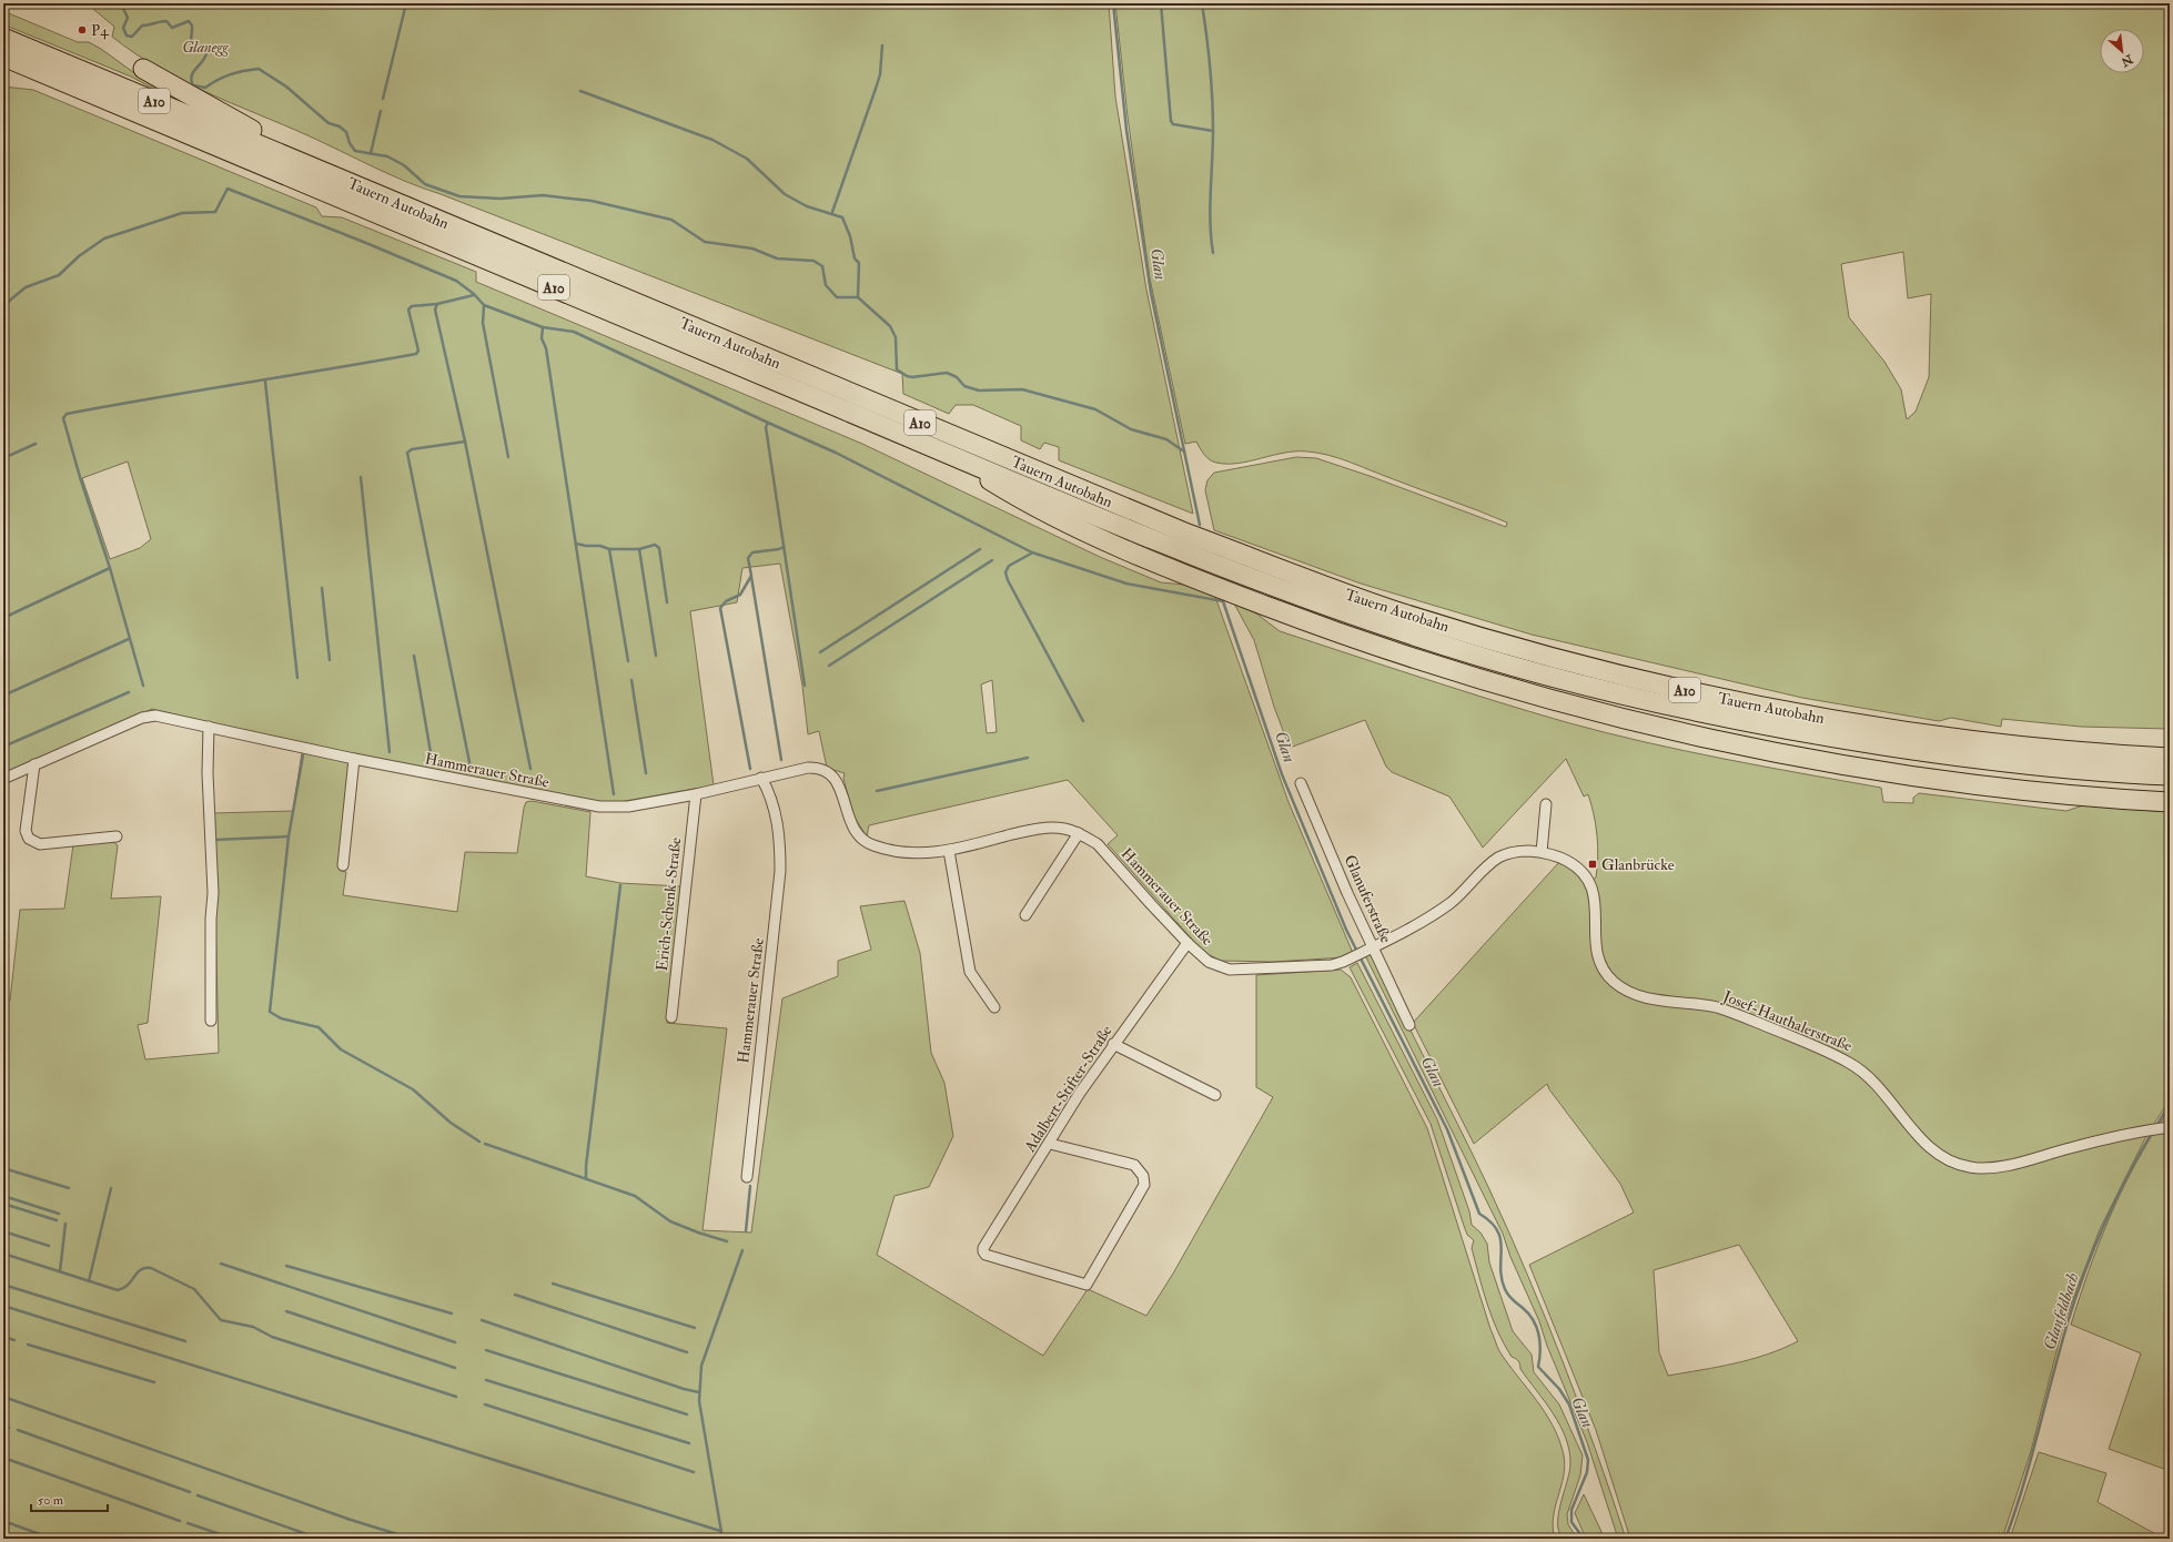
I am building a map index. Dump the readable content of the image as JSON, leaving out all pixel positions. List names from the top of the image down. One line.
{"streets":{"highway":["A10","Tauern Autobahn"],"street":["Hammerauer Straße","Glanuferstraße","Erich-Schenk-Straße","Josef-Hauthalerstraße","Adalbert-Stifter-Straße"]},"crossings":[["A10","Tauern Autobahn"],["Hammerauer Straße","Glanuferstraße"],["Hammerauer Straße","Erich-Schenk-Straße"],["Hammerauer Straße","Josef-Hauthalerstraße"],["Hammerauer Straße","Adalbert-Stifter-Straße"],["Glanuferstraße","Josef-Hauthalerstraße"]],"water":["Glan","Glanfeldbach"],"parks":["Glanegg"],"places":{"other":["P4"],"transit":["Glanbrücke"]},"scale_bar":"50 m","north":"bottom right"}
